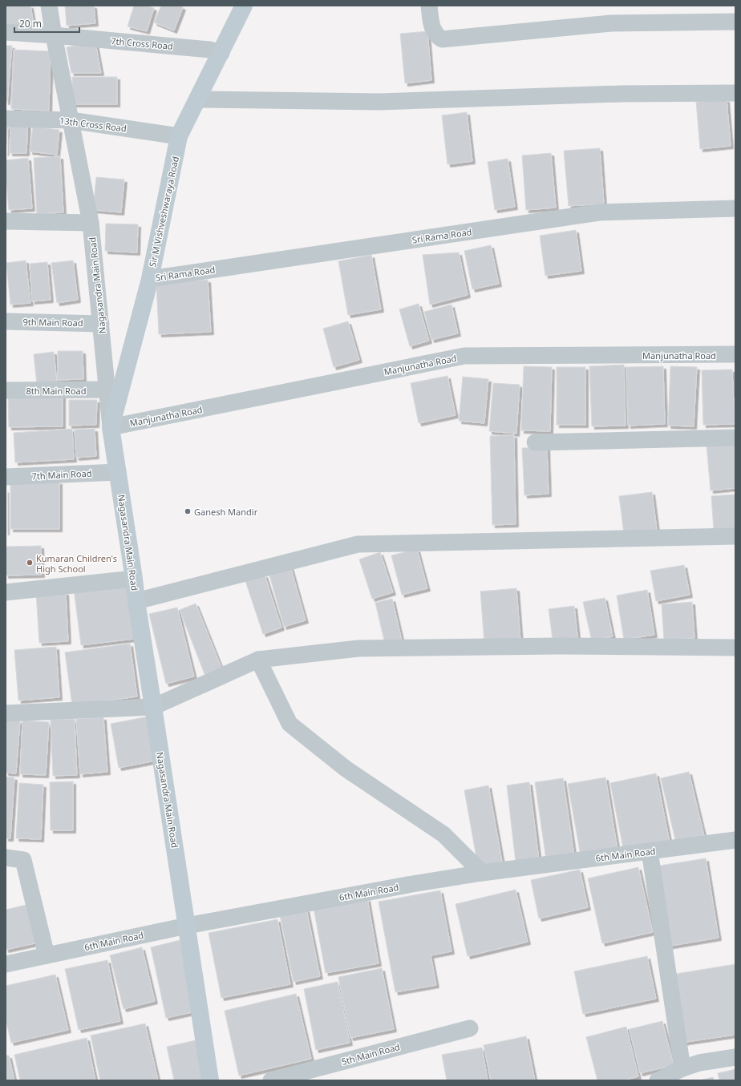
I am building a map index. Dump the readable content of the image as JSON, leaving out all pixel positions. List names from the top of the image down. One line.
{"streets":{"street":["7th Cross Road","13th Cross Road","Sir M Vishveshwaraya Road","Sri Rama Road","Nagasandra Main Road","9th Main Road","Manjunatha Road","8th Main Road","7th Main Road","6th Main Road","5th Main Road"]},"crossings":[["7th Cross Road","Sir M Vishveshwaraya Road"],["7th Cross Road","Nagasandra Main Road"],["13th Cross Road","Sir M Vishveshwaraya Road"],["13th Cross Road","Nagasandra Main Road"],["Sir M Vishveshwaraya Road","Sri Rama Road"],["Sir M Vishveshwaraya Road","Nagasandra Main Road"],["Sir M Vishveshwaraya Road","Manjunatha Road"],["Nagasandra Main Road","9th Main Road"],["Nagasandra Main Road","Manjunatha Road"],["Nagasandra Main Road","8th Main Road"],["Nagasandra Main Road","7th Main Road"],["Nagasandra Main Road","6th Main Road"]],"places":["Ganesh Mandir","Kumaran Children's High School"],"scale_bar":"20 m"}
